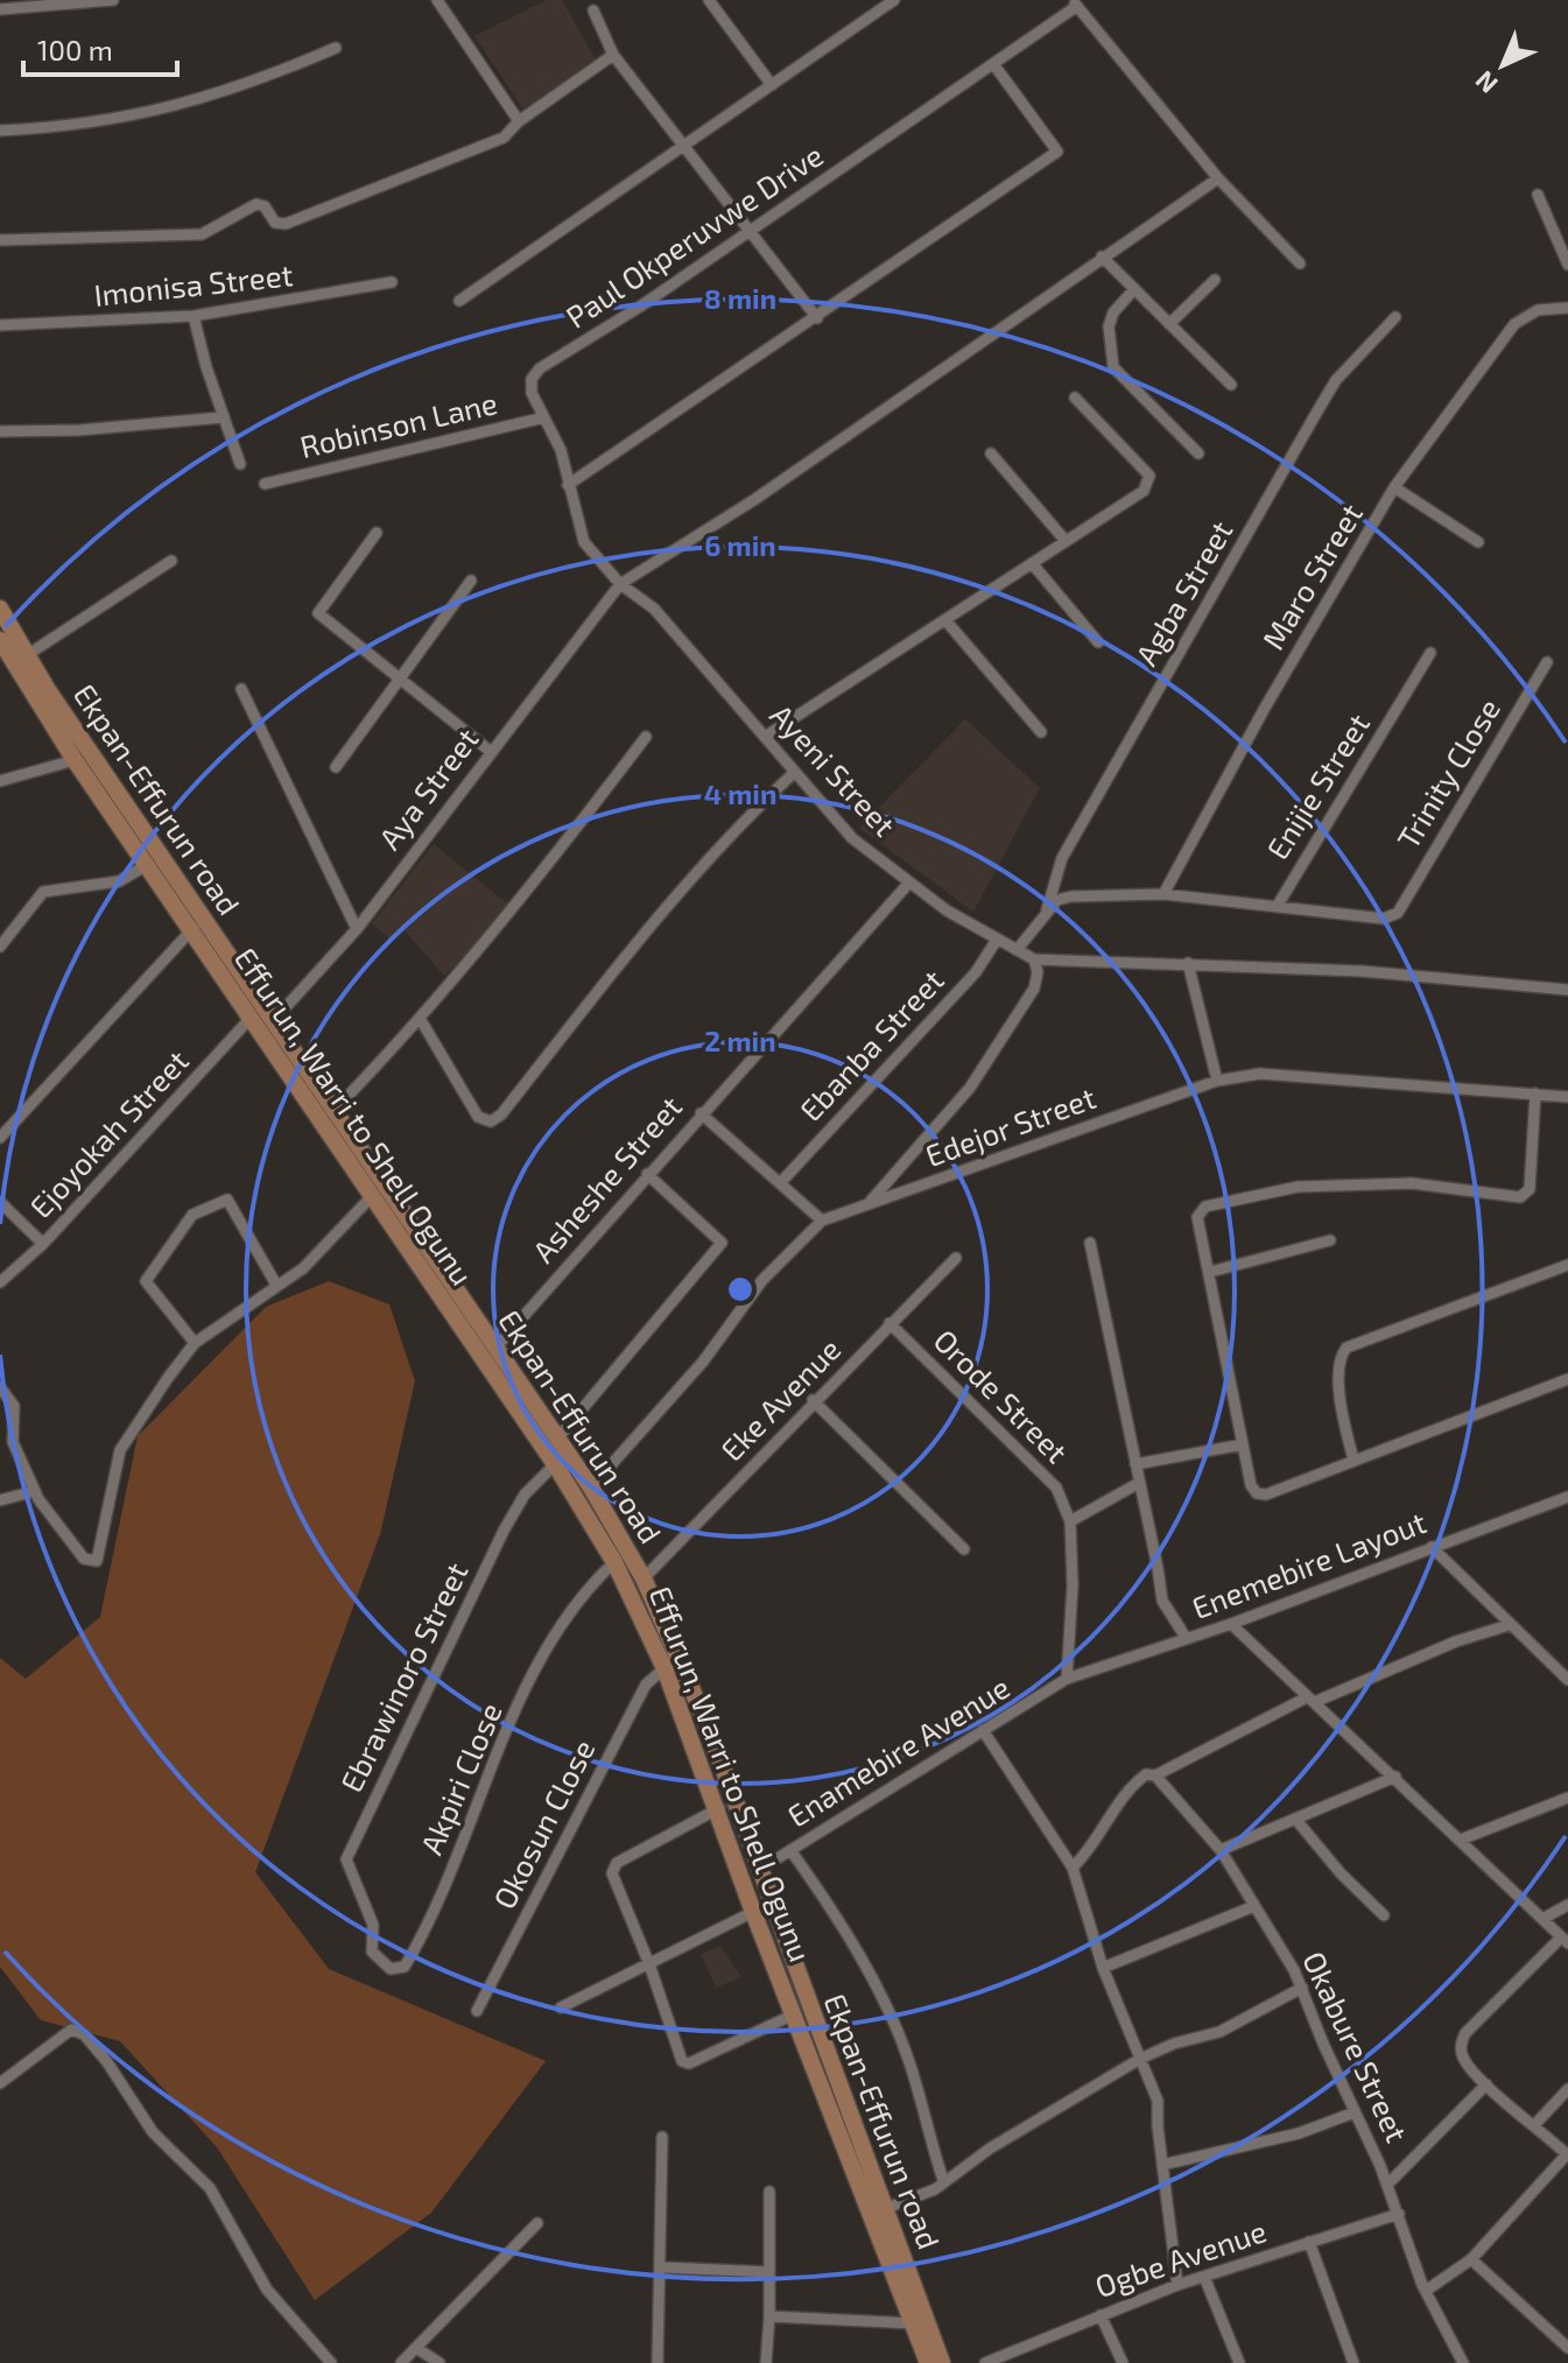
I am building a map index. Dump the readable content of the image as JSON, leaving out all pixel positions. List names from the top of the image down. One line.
{"streets":{"main road":["Ekpan-Effurun road","Effurun, Warri to Shell Ogunu"],"street":["Paul Okperuvwe Drive","Imonisa Street","Robinson Lane","Maro Street","Agba Street","Ayeni Street","Trinity Close","Enijie Street","Aya Street","Ebanba Street","Edejor Street","Ejoyokah Street","Asheshe Street","Orode Street","Eke Avenue","Enemebire Layout","Ebrawinoro Street","Enamebire Avenue","Akpiri Close","Okosun Close","Okabure Street","Ogbe Avenue"]},"crossings":[["Paul Okperuvwe Drive","Robinson Lane"],["Paul Okperuvwe Drive","Ayeni Street"],["Paul Okperuvwe Drive","Aya Street"],["Ayeni Street","Aya Street"],["Ayeni Street","Ebanba Street"],["Ayeni Street","Asheshe Street"],["Trinity Close","Enijie Street"],["Aya Street","Ekpan-Effurun road"],["Ekpan-Effurun road","Effurun, Warri to Shell Ogunu"],["Ekpan-Effurun road","Edejor Street"],["Ekpan-Effurun road","Asheshe Street"],["Ekpan-Effurun road","Eke Avenue"],["Ekpan-Effurun road","Enamebire Avenue"],["Effurun, Warri to Shell Ogunu","Ejoyokah Street"],["Effurun, Warri to Shell Ogunu","Ebrawinoro Street"],["Effurun, Warri to Shell Ogunu","Akpiri Close"],["Effurun, Warri to Shell Ogunu","Okosun Close"],["Orode Street","Eke Avenue"],["Orode Street","Enemebire Layout"],["Orode Street","Enamebire Avenue"],["Enemebire Layout","Enamebire Avenue"],["Ebrawinoro Street","Akpiri Close"],["Okabure Street","Ogbe Avenue"]],"scale_bar":"100 m","north":"bottom left","rings":["8 min","6 min","4 min","2 min"]}
